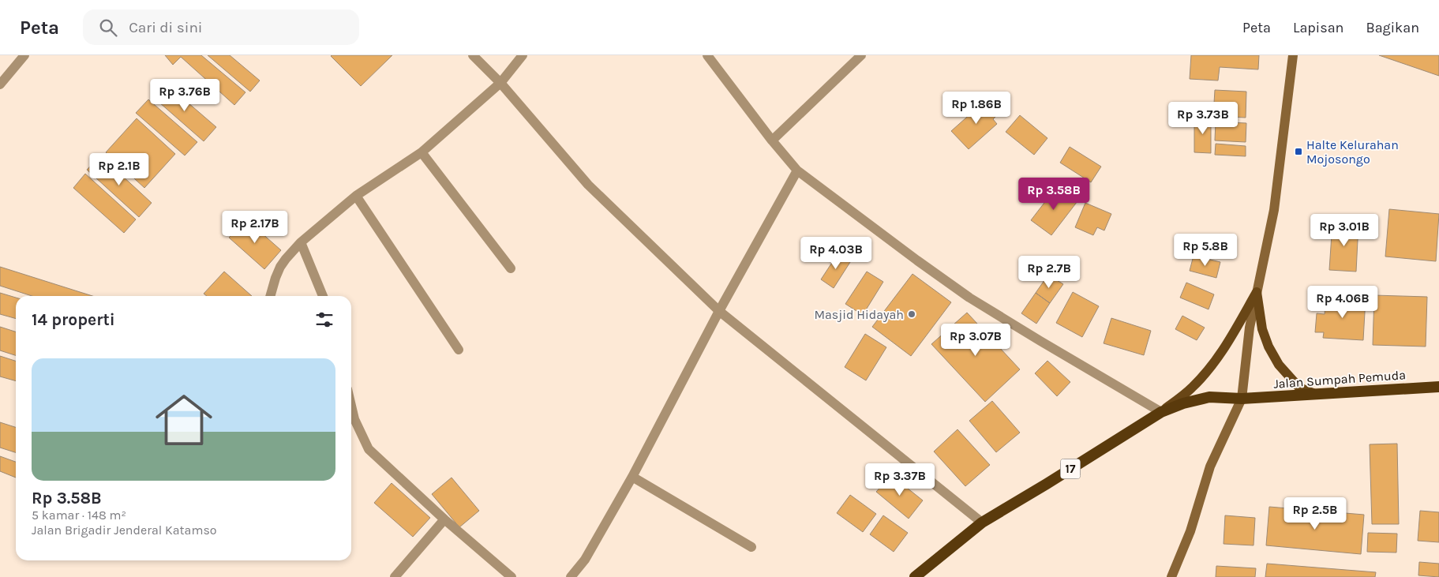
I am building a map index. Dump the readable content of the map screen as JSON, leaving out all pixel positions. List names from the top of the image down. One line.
{"streets":{"highway":["Jalan Sumpah Pemuda","17"]},"crossings":[["Jalan Sumpah Pemuda","17"]],"places":{"transit":["Halte Kelurahan Mojosongo"],"other":["Masjid Hidayah"]},"page":{"header":"Peta","search":"Cari di sini","nav":["Peta","Lapisan","Bagikan"],"price":["Rp 3.76B","Rp 1.86B","Rp 3.73B","Rp 2.1B","Rp 3.58B","Rp 2.17B","Rp 3.01B","Rp 5.8B","Rp 4.03B","Rp 2.7B","Rp 4.06B","Rp 3.07B","Rp 3.37B","Rp 2.5B"],"heading":"14 properti","list":[{"name":"Rp 3.58B","note":"5 kamar · 148 m² · Jalan Brigadir Jenderal Katamso"}]}}
